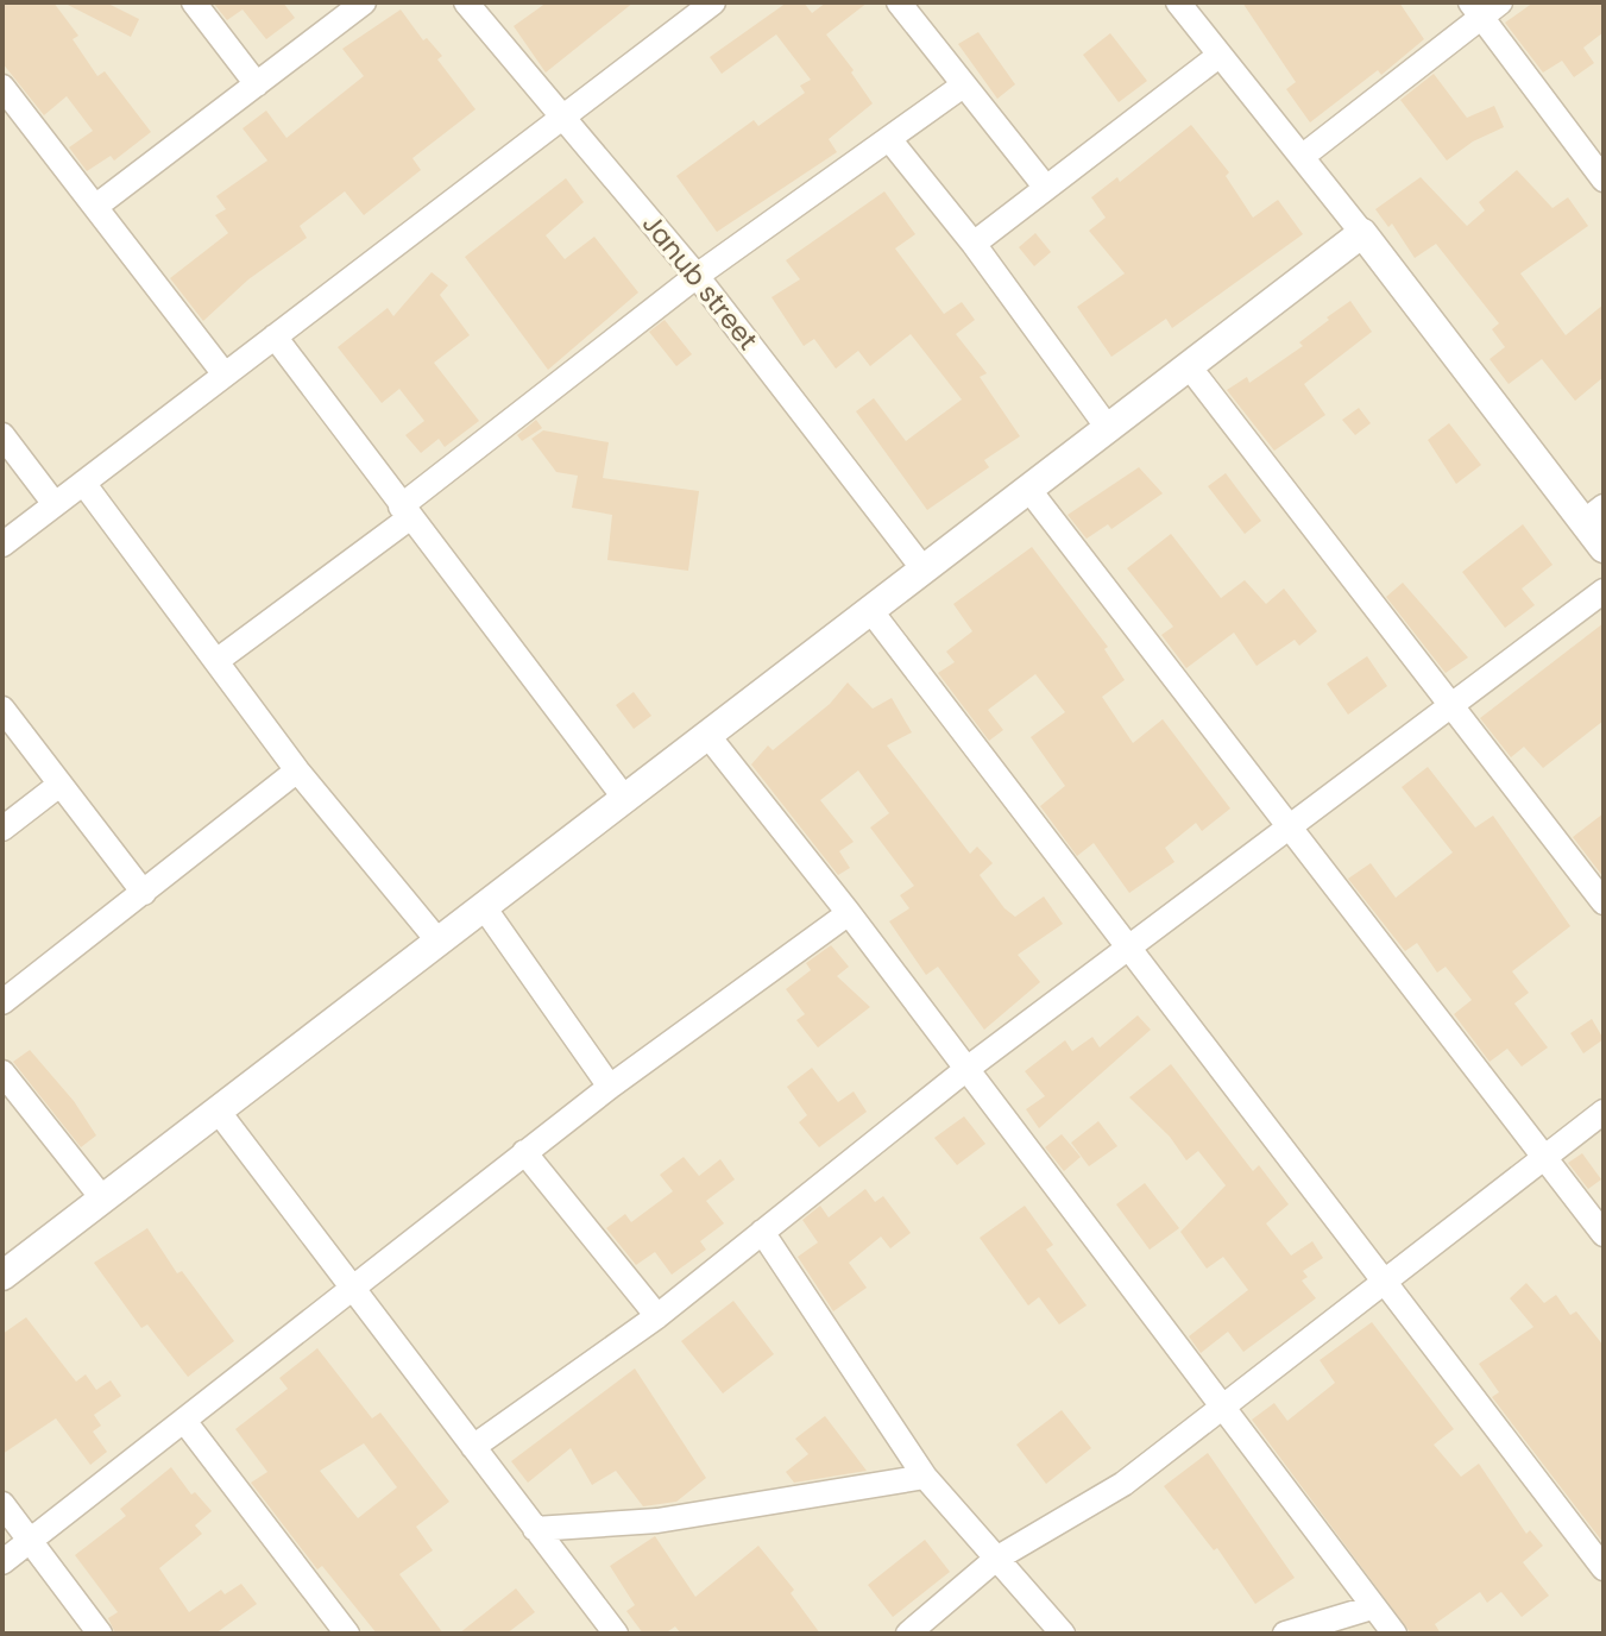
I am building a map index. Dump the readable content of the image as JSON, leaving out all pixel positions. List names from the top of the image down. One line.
{"streets":{"street":["Janub street"]}}
